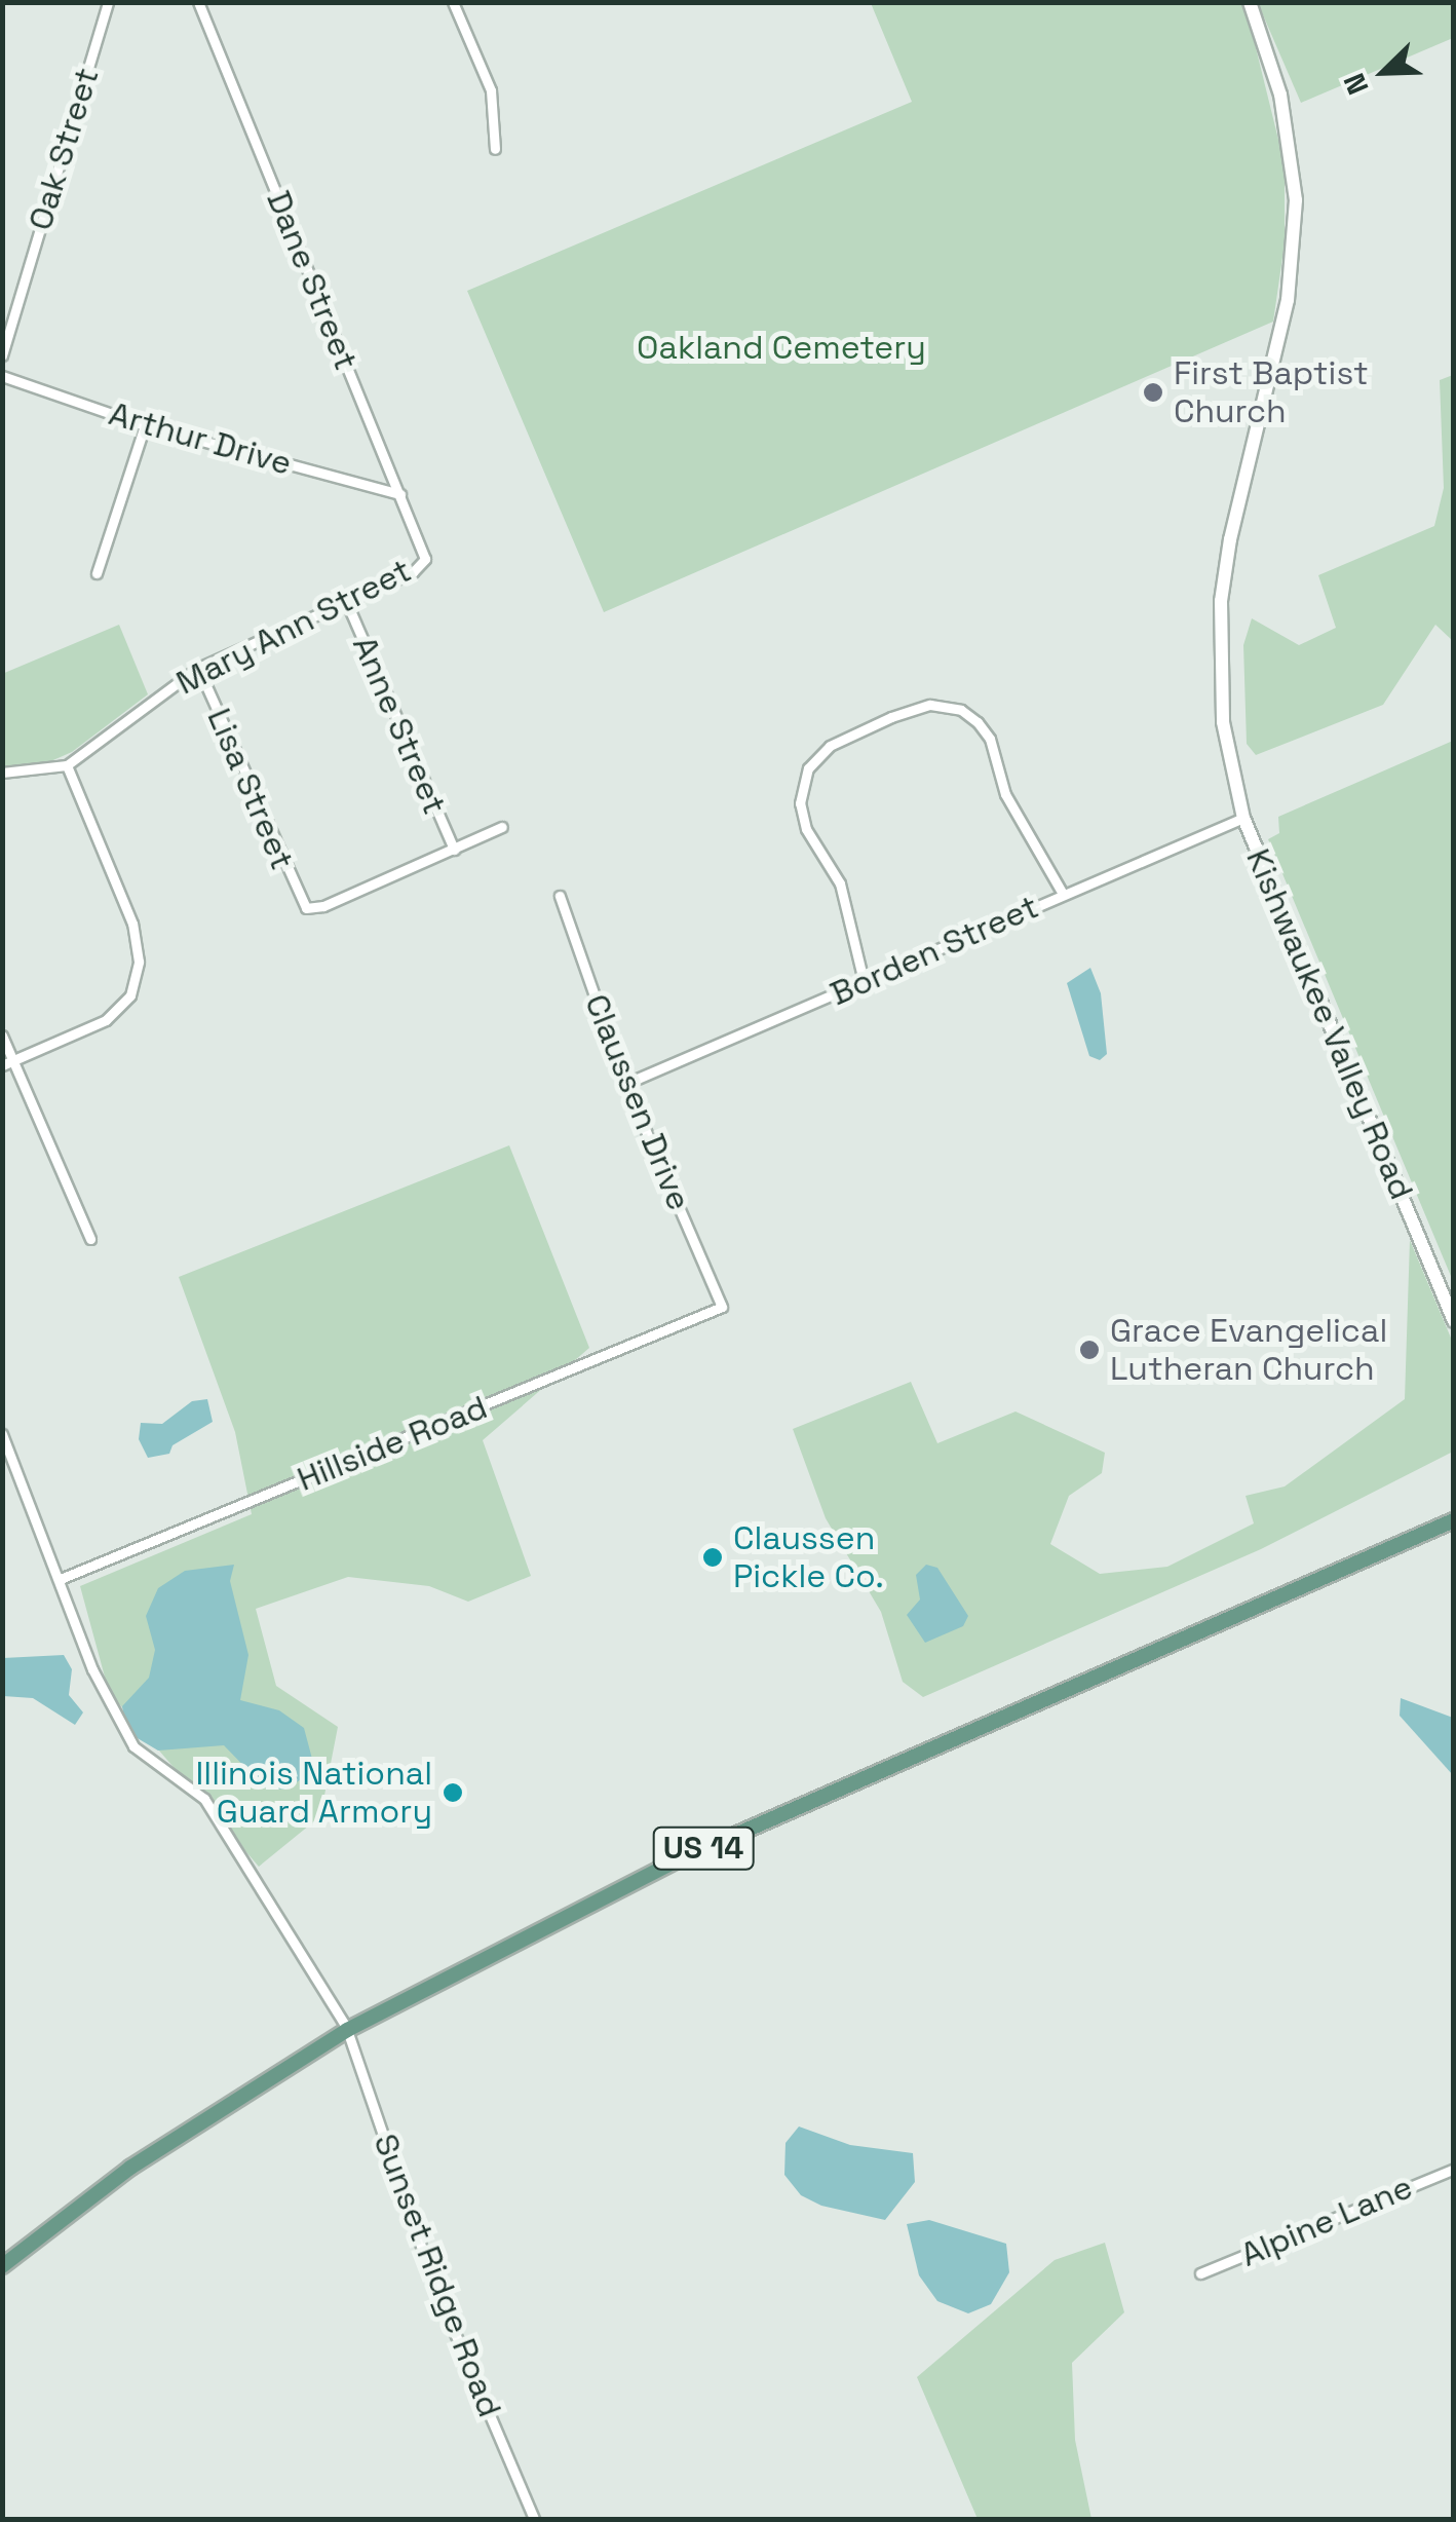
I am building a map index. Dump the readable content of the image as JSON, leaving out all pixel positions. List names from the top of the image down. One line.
{"streets":{"main road":["US 14"],"street":["Oak Street","Dane Street","Arthur Drive","Mary Ann Street","Anne Street","Lisa Street","Borden Street","Kishwaukee Valley Road","Claussen Drive","Hillside Road","Alpine Lane","Sunset Ridge Road"]},"crossings":[["Dane Street","Arthur Drive"],["Dane Street","Mary Ann Street"],["Mary Ann Street","Anne Street"],["Mary Ann Street","Lisa Street"],["Anne Street","Lisa Street"],["Borden Street","Kishwaukee Valley Road"],["Borden Street","Claussen Drive"],["Claussen Drive","Hillside Road"],["Hillside Road","Sunset Ridge Road"],["US 14","Sunset Ridge Road"]],"parks":["Oakland Cemetery"],"places":["First Baptist Church","Grace Evangelical Lutheran Church","Claussen Pickle Co.","Illinois National Guard Armory"],"north":"bottom left"}
